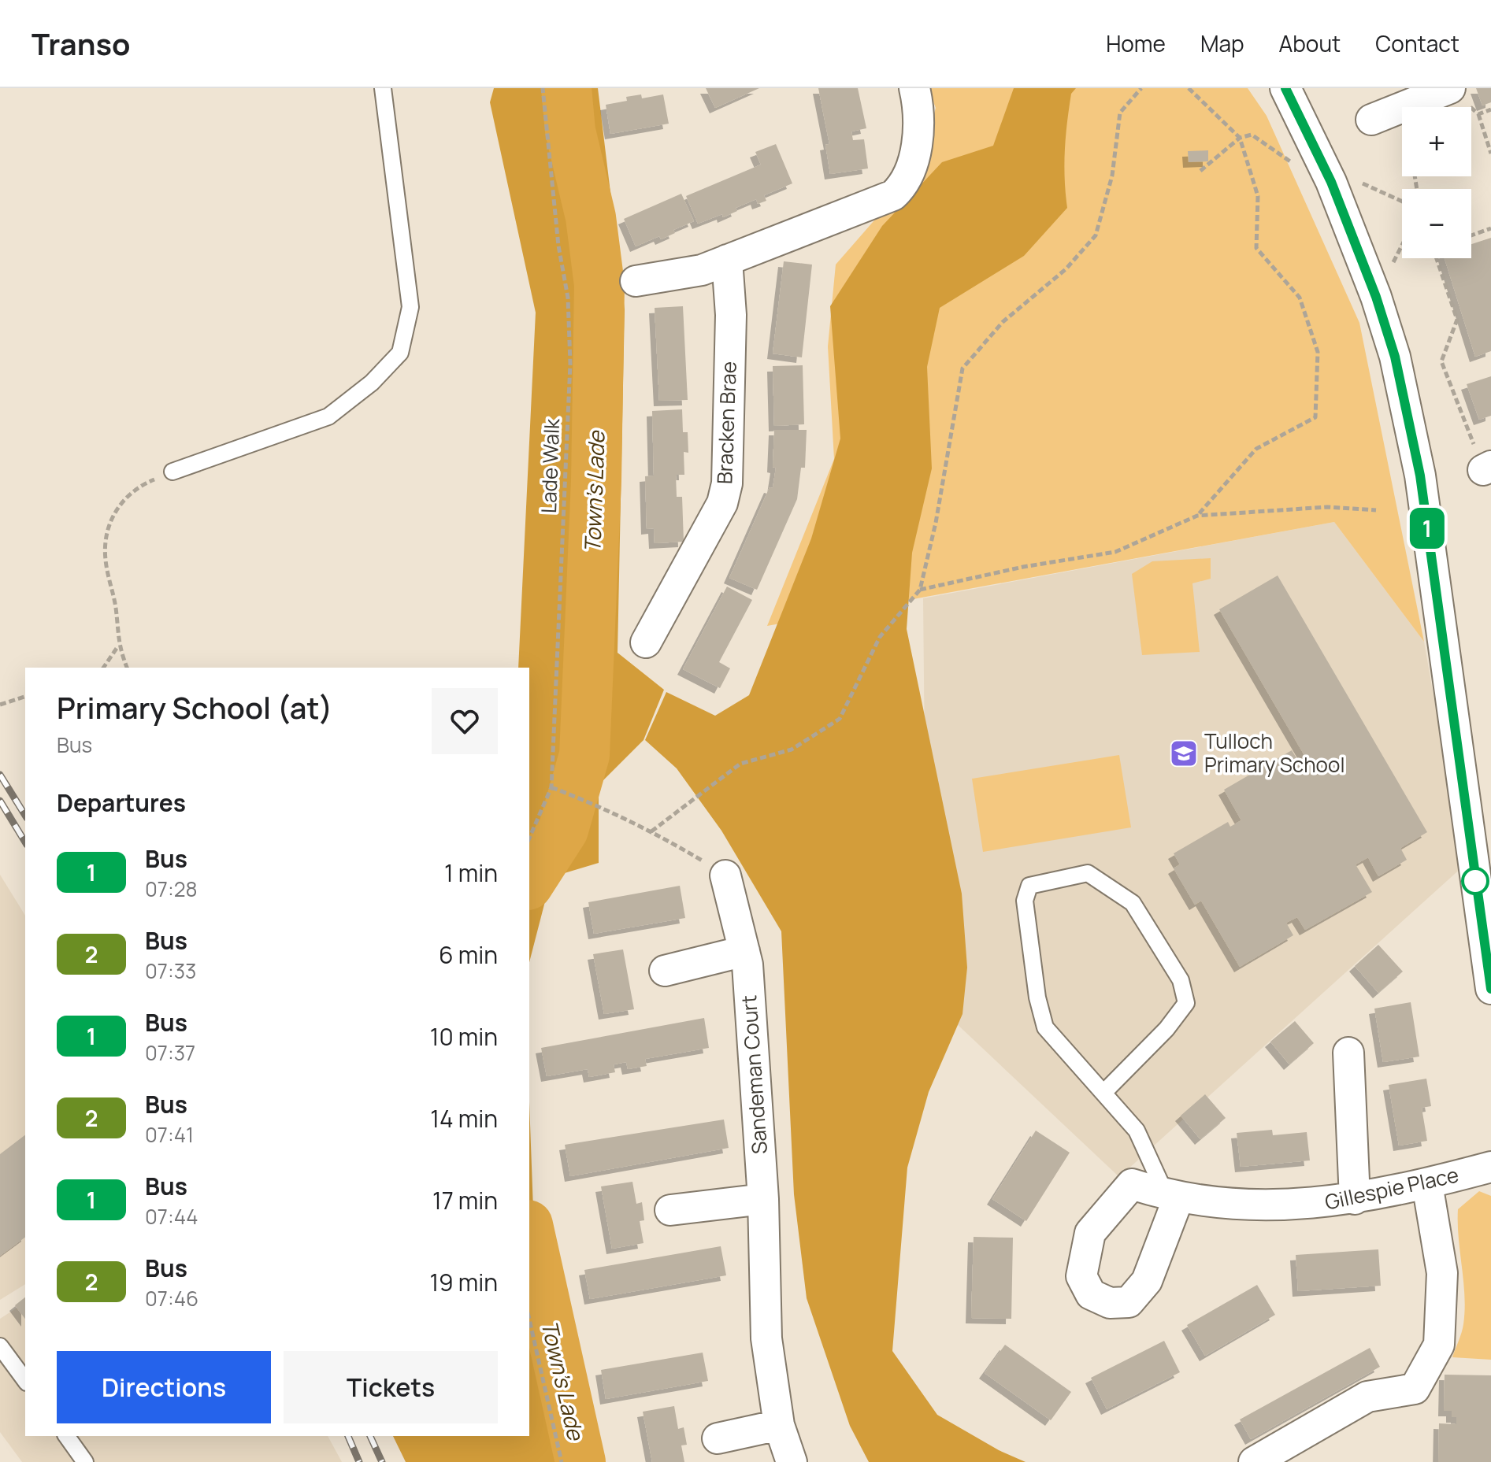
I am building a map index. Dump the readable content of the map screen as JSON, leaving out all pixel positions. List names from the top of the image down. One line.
{"streets":{"street":["Bracken Brae","Sandeman Court","Gillespie Place"],"path":["Lade Walk"]},"water":["Town's Lade"],"places":{"school or university":["Tulloch Primary School"]},"lines":["bus line 1"],"page":{"header":"Transo","nav":["Home","Map","About","Contact"],"on_map":"1","map_buttons":["+","−"],"heading":[["Primary School (at)","Bus"],"Departures"],"list":[{"mark":"1","name":"Bus","note":"07:28","value":"1 min"},{"mark":"2","name":"Bus","note":"07:33","value":"6 min"},{"mark":"1","name":"Bus","note":"07:37","value":"10 min"},{"mark":"2","name":"Bus","note":"07:41","value":"14 min"},{"mark":"1","name":"Bus","note":"07:44","value":"17 min"},{"mark":"2","name":"Bus","note":"07:46","value":"19 min"}],"buttons":["Directions","Tickets"]}}
